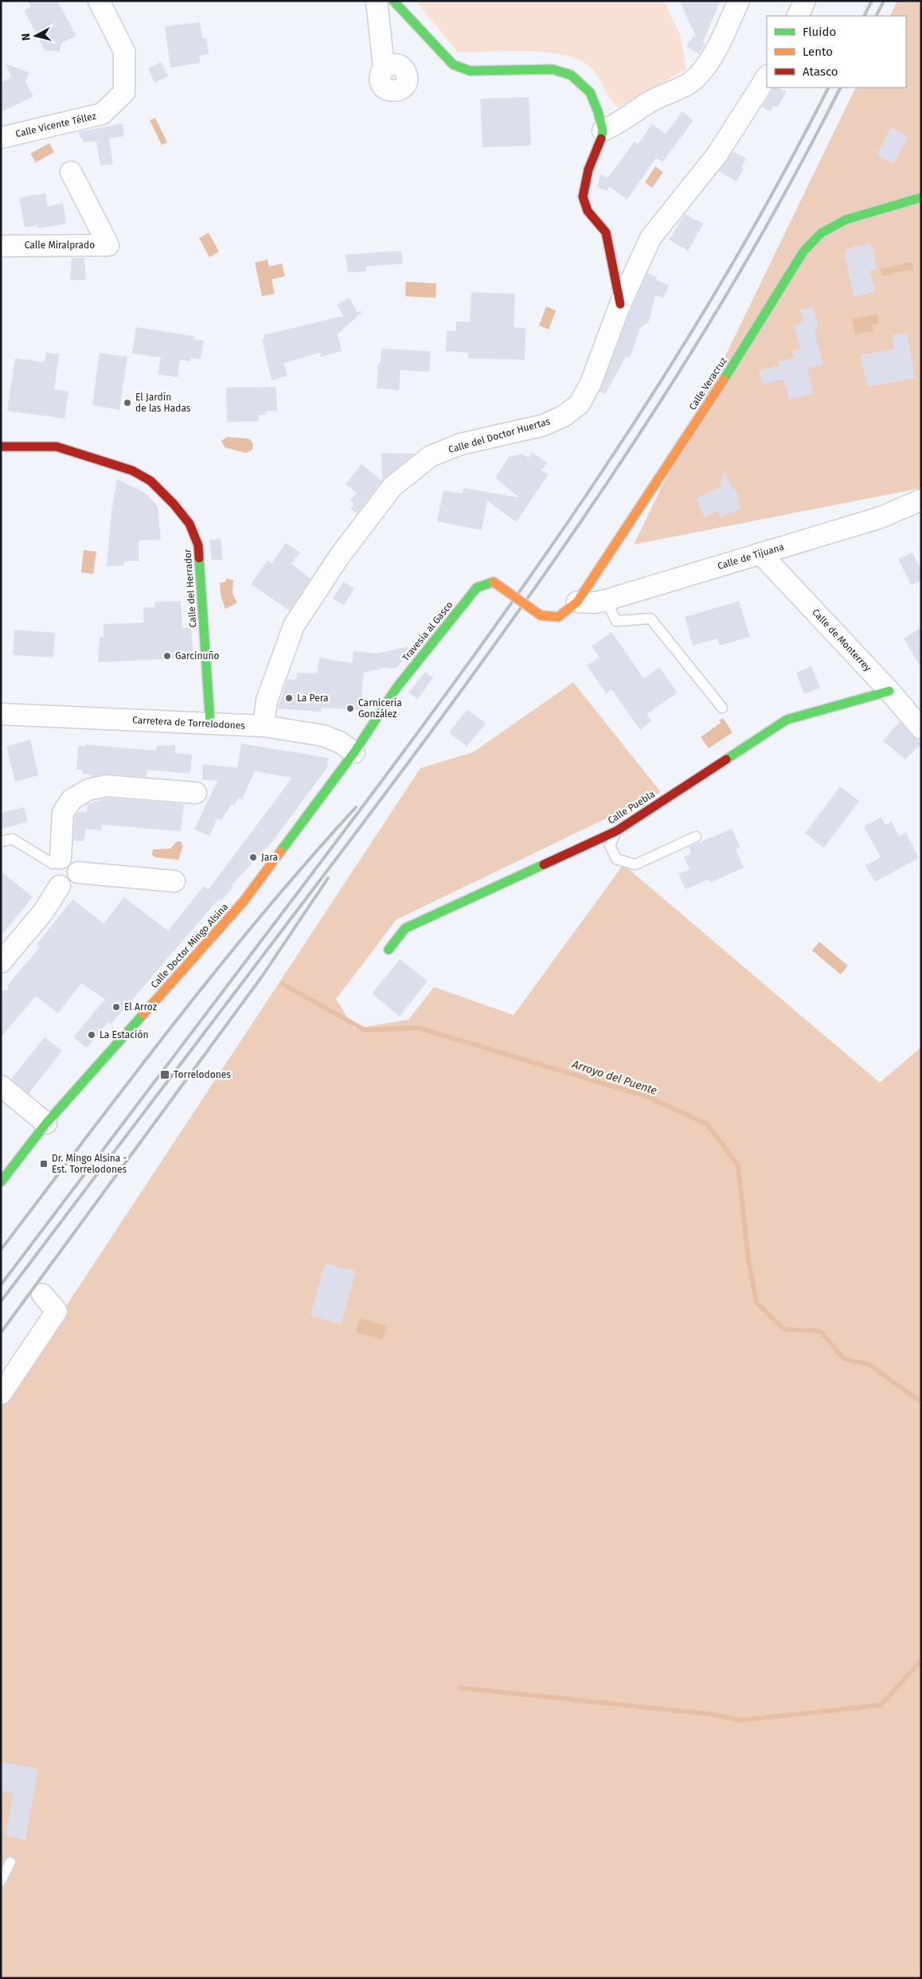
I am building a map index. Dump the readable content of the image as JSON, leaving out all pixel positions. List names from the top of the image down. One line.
{"streets":{"street":["Calle Vicente Téllez","Calle Miralprado","Calle Veracruz","Calle del Doctor Huertas","Calle de Tijuana","Calle del Herrador","Travesía al Gasco","Calle de Monterrey","Carretera de Torrelodones","Calle Puebla","Calle Doctor Mingo Alsina"]},"crossings":[["Calle Veracruz","Calle de Tijuana"],["Calle Veracruz","Travesía al Gasco"],["Calle del Doctor Huertas","Carretera de Torrelodones"],["Calle de Tijuana","Calle de Monterrey"],["Calle del Herrador","Carretera de Torrelodones"],["Travesía al Gasco","Carretera de Torrelodones"],["Travesía al Gasco","Calle Doctor Mingo Alsina"],["Calle de Monterrey","Calle Puebla"],["Carretera de Torrelodones","Calle Doctor Mingo Alsina"]],"water":["Arroyo del Puente"],"places":{"other":["El Jardín de las Hadas","Garcinuño","La Pera","Carnicería González","Jara","El Arroz","La Estación"],"transit":["Torrelodones","Dr. Mingo Alsina - Est. Torrelodones"]},"legend":["Fluido","Lento","Atasco"],"north":"left"}
